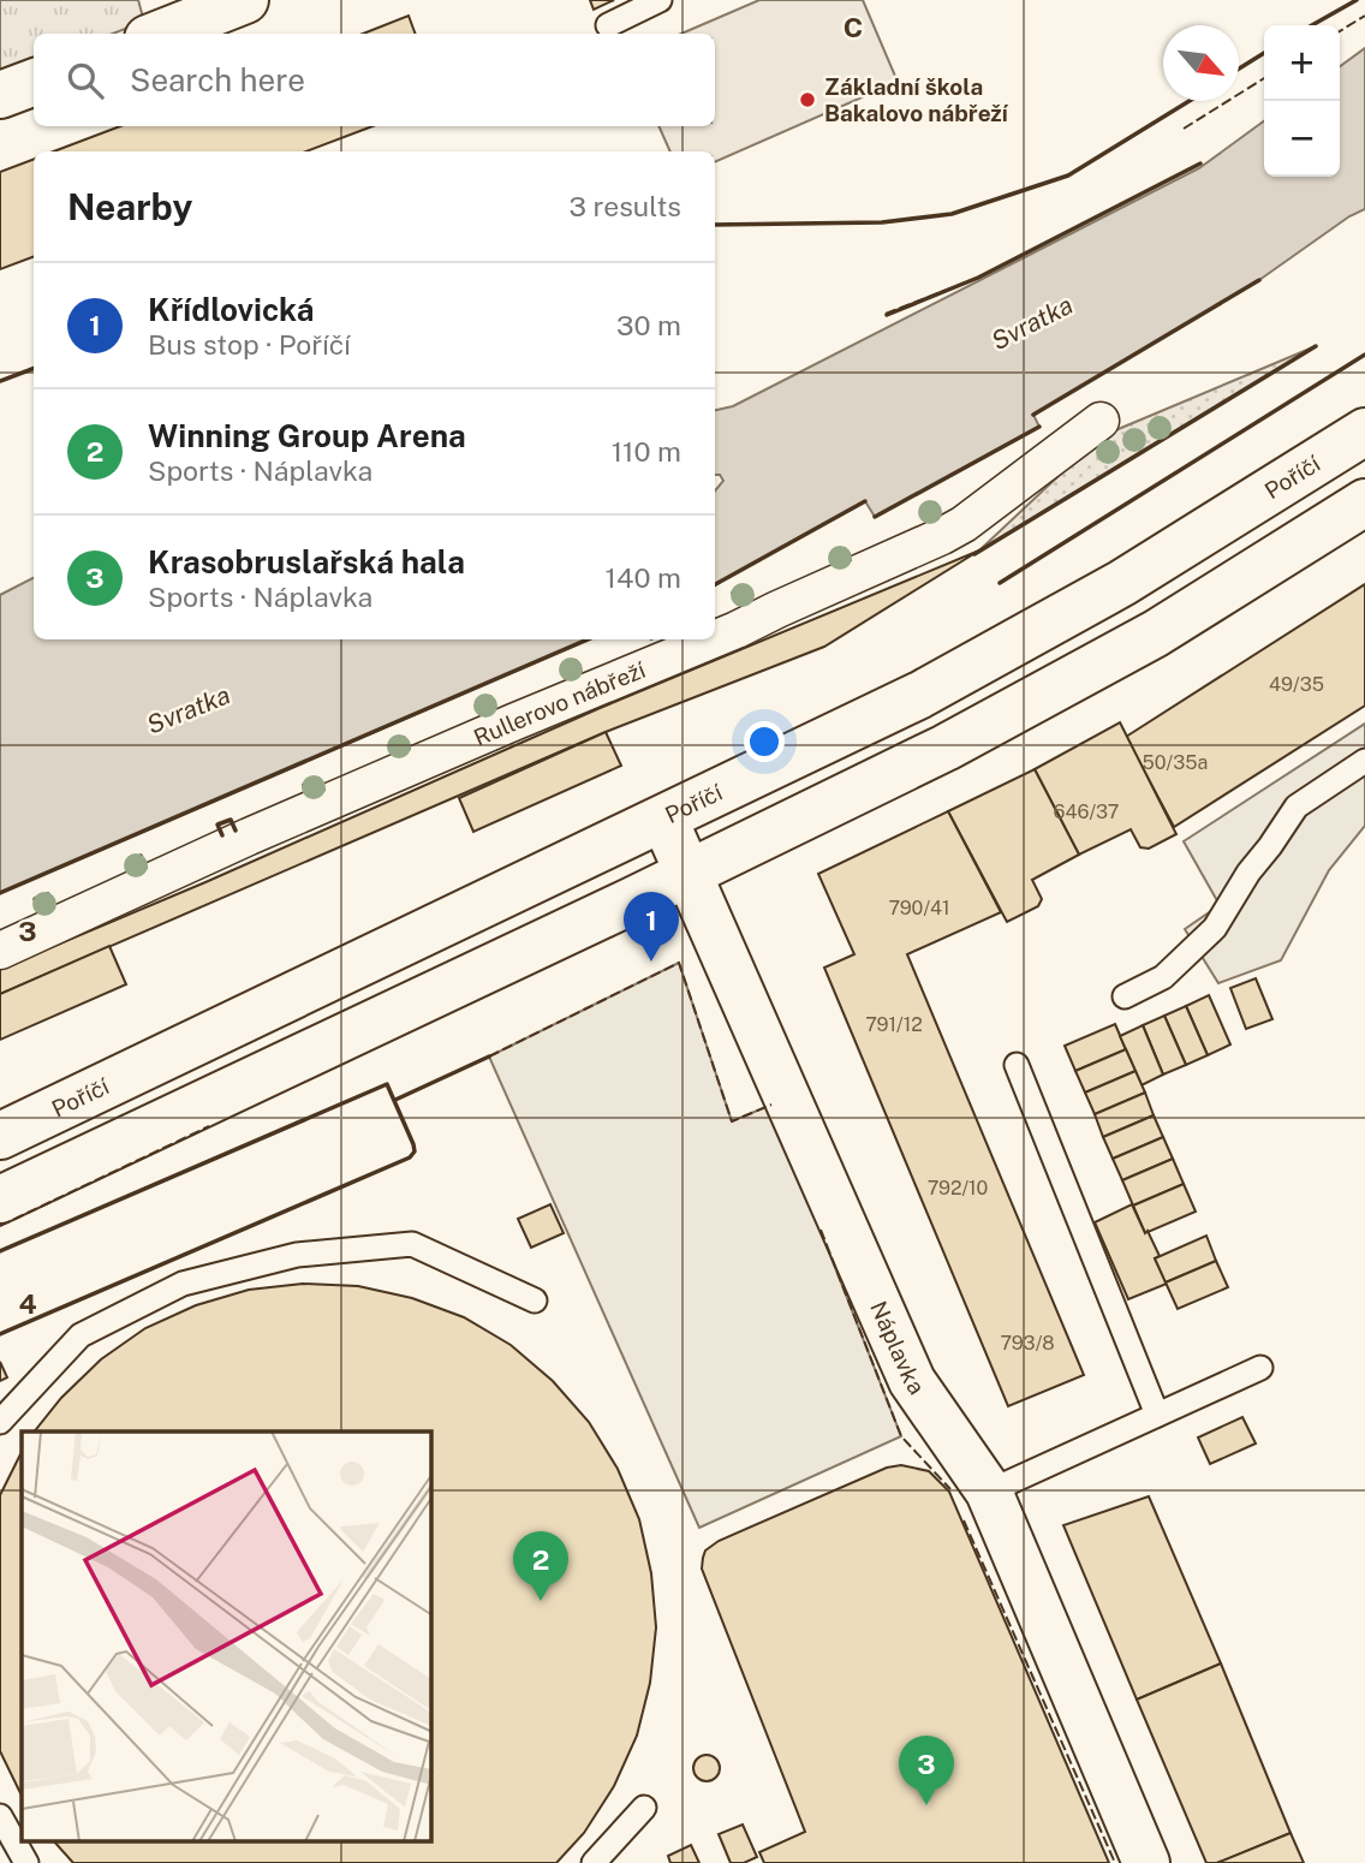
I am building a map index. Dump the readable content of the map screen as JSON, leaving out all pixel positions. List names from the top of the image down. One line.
{"streets":{"main road":["Poříčí","Náplavka"],"street":["Rullerovo nábřeží"]},"crossings":[["Poříčí","Náplavka"]],"water":["Svratka"],"places":["Základní škola Bakalovo nábřeží"],"house_numbers":["49/35","50/35a","646/37","790/41","791/12","792/10","793/8"],"north":"bottom right","page":{"map_buttons":["+","−"],"search":"Search here","heading":["Nearby","3 results"],"list":[{"mark":"1","name":"Křídlovická","note":"Bus stop · Poříčí","value":"30 m"},{"mark":"2","name":"Winning Group Arena","note":"Sports · Náplavka","value":"110 m"},{"mark":"3","name":"Krasobruslařská hala","note":"Sports · Náplavka","value":"140 m"}],"pins":["1","2","3"]},"grid":{"columns":["C"],"rows":["3","4"]}}
